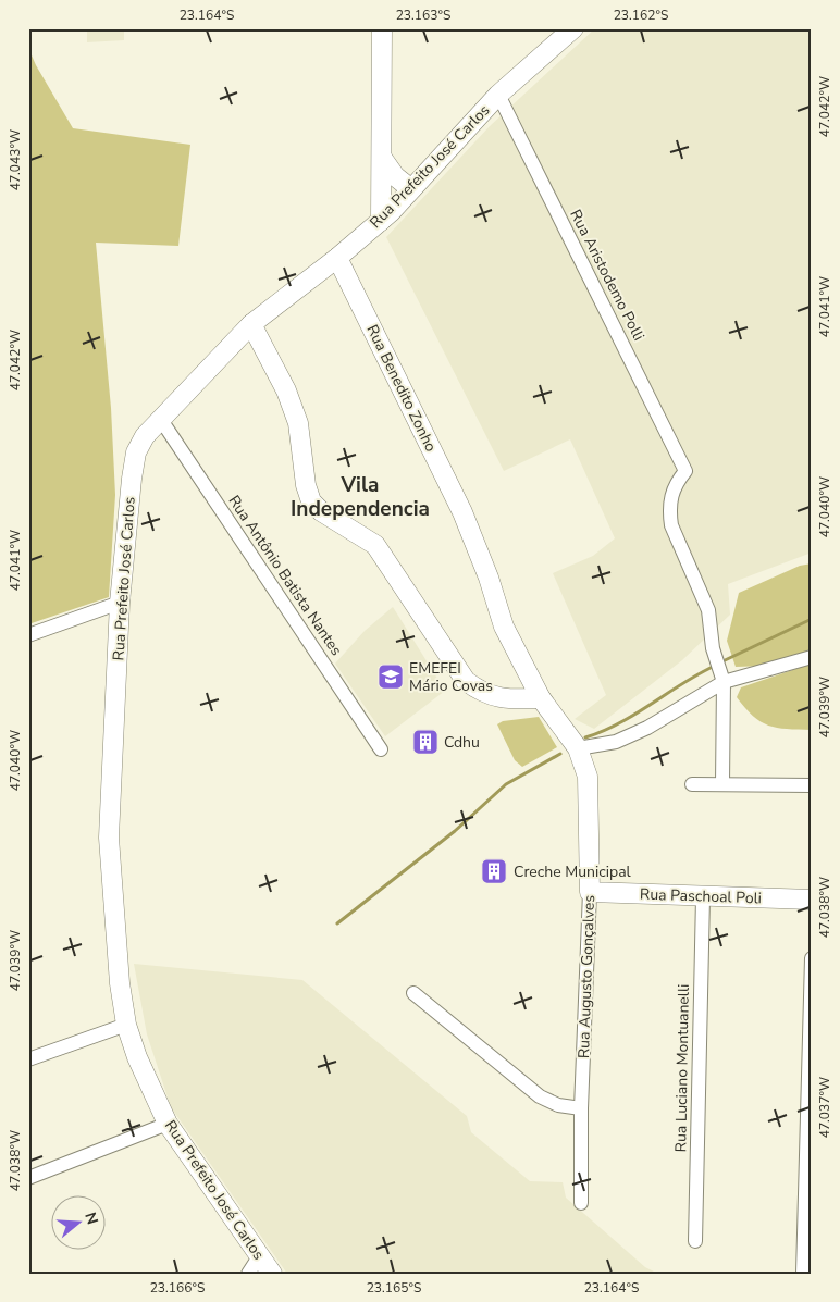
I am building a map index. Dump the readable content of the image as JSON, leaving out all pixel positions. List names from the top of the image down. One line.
{"streets":{"street":["Rua Prefeito José Carlos","Rua Aristodemo Polli","Rua Benedito Zonho","Rua Antônio Batista Nantes","Rua Paschoal Poli","Rua Augusto Gonçalves","Rua Luciano Montuanelli"]},"crossings":[["Rua Prefeito José Carlos","Rua Aristodemo Polli"],["Rua Prefeito José Carlos","Rua Benedito Zonho"],["Rua Prefeito José Carlos","Rua Antônio Batista Nantes"],["Rua Benedito Zonho","Rua Augusto Gonçalves"],["Rua Paschoal Poli","Rua Augusto Gonçalves"],["Rua Paschoal Poli","Rua Luciano Montuanelli"]],"districts":["Vila Independencia"],"places":{"school or university":["EMEFEI Mário Covas"],"building":["Cdhu","Creche Municipal"]},"north":"right","coordinates":["23.164°S","23.163°S","23.162°S","47.042°W","47.043°W","47.041°W","47.040°W","47.039°W","47.038°W","47.037°W","23.166°S","23.165°S"]}
